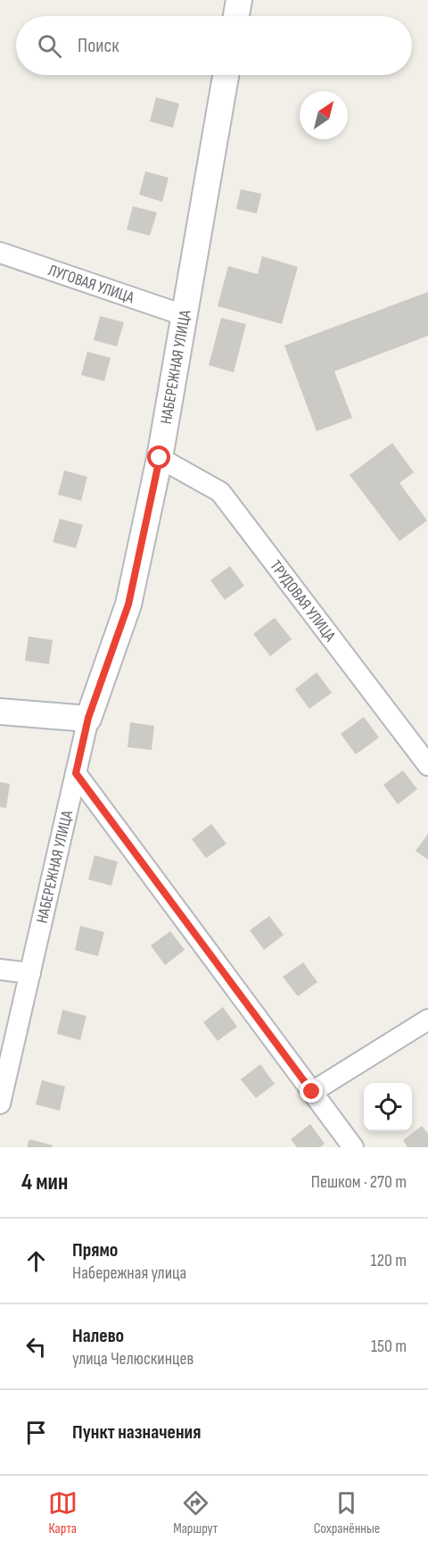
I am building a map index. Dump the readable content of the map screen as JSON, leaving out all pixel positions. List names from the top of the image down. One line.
{"streets":{"street":["ЛУГОВАЯ УЛИЦА","НАБЕРЕЖНАЯ УЛИЦА","ТРУДОВАЯ УЛИЦА"]},"crossings":[["ЛУГОВАЯ УЛИЦА","НАБЕРЕЖНАЯ УЛИЦА"],["НАБЕРЕЖНАЯ УЛИЦА","ТРУДОВАЯ УЛИЦА"]],"north":"top right","page":{"search":"Поиск","heading":["4 мин","Пешком · 270 m"],"list":[["Прямо","Набережная улица","120 m"],["Налево","улица Челюскинцев","150 m"],"Пункт назначения"],"nav":["Карта","Маршрут","Сохранённые"]}}
